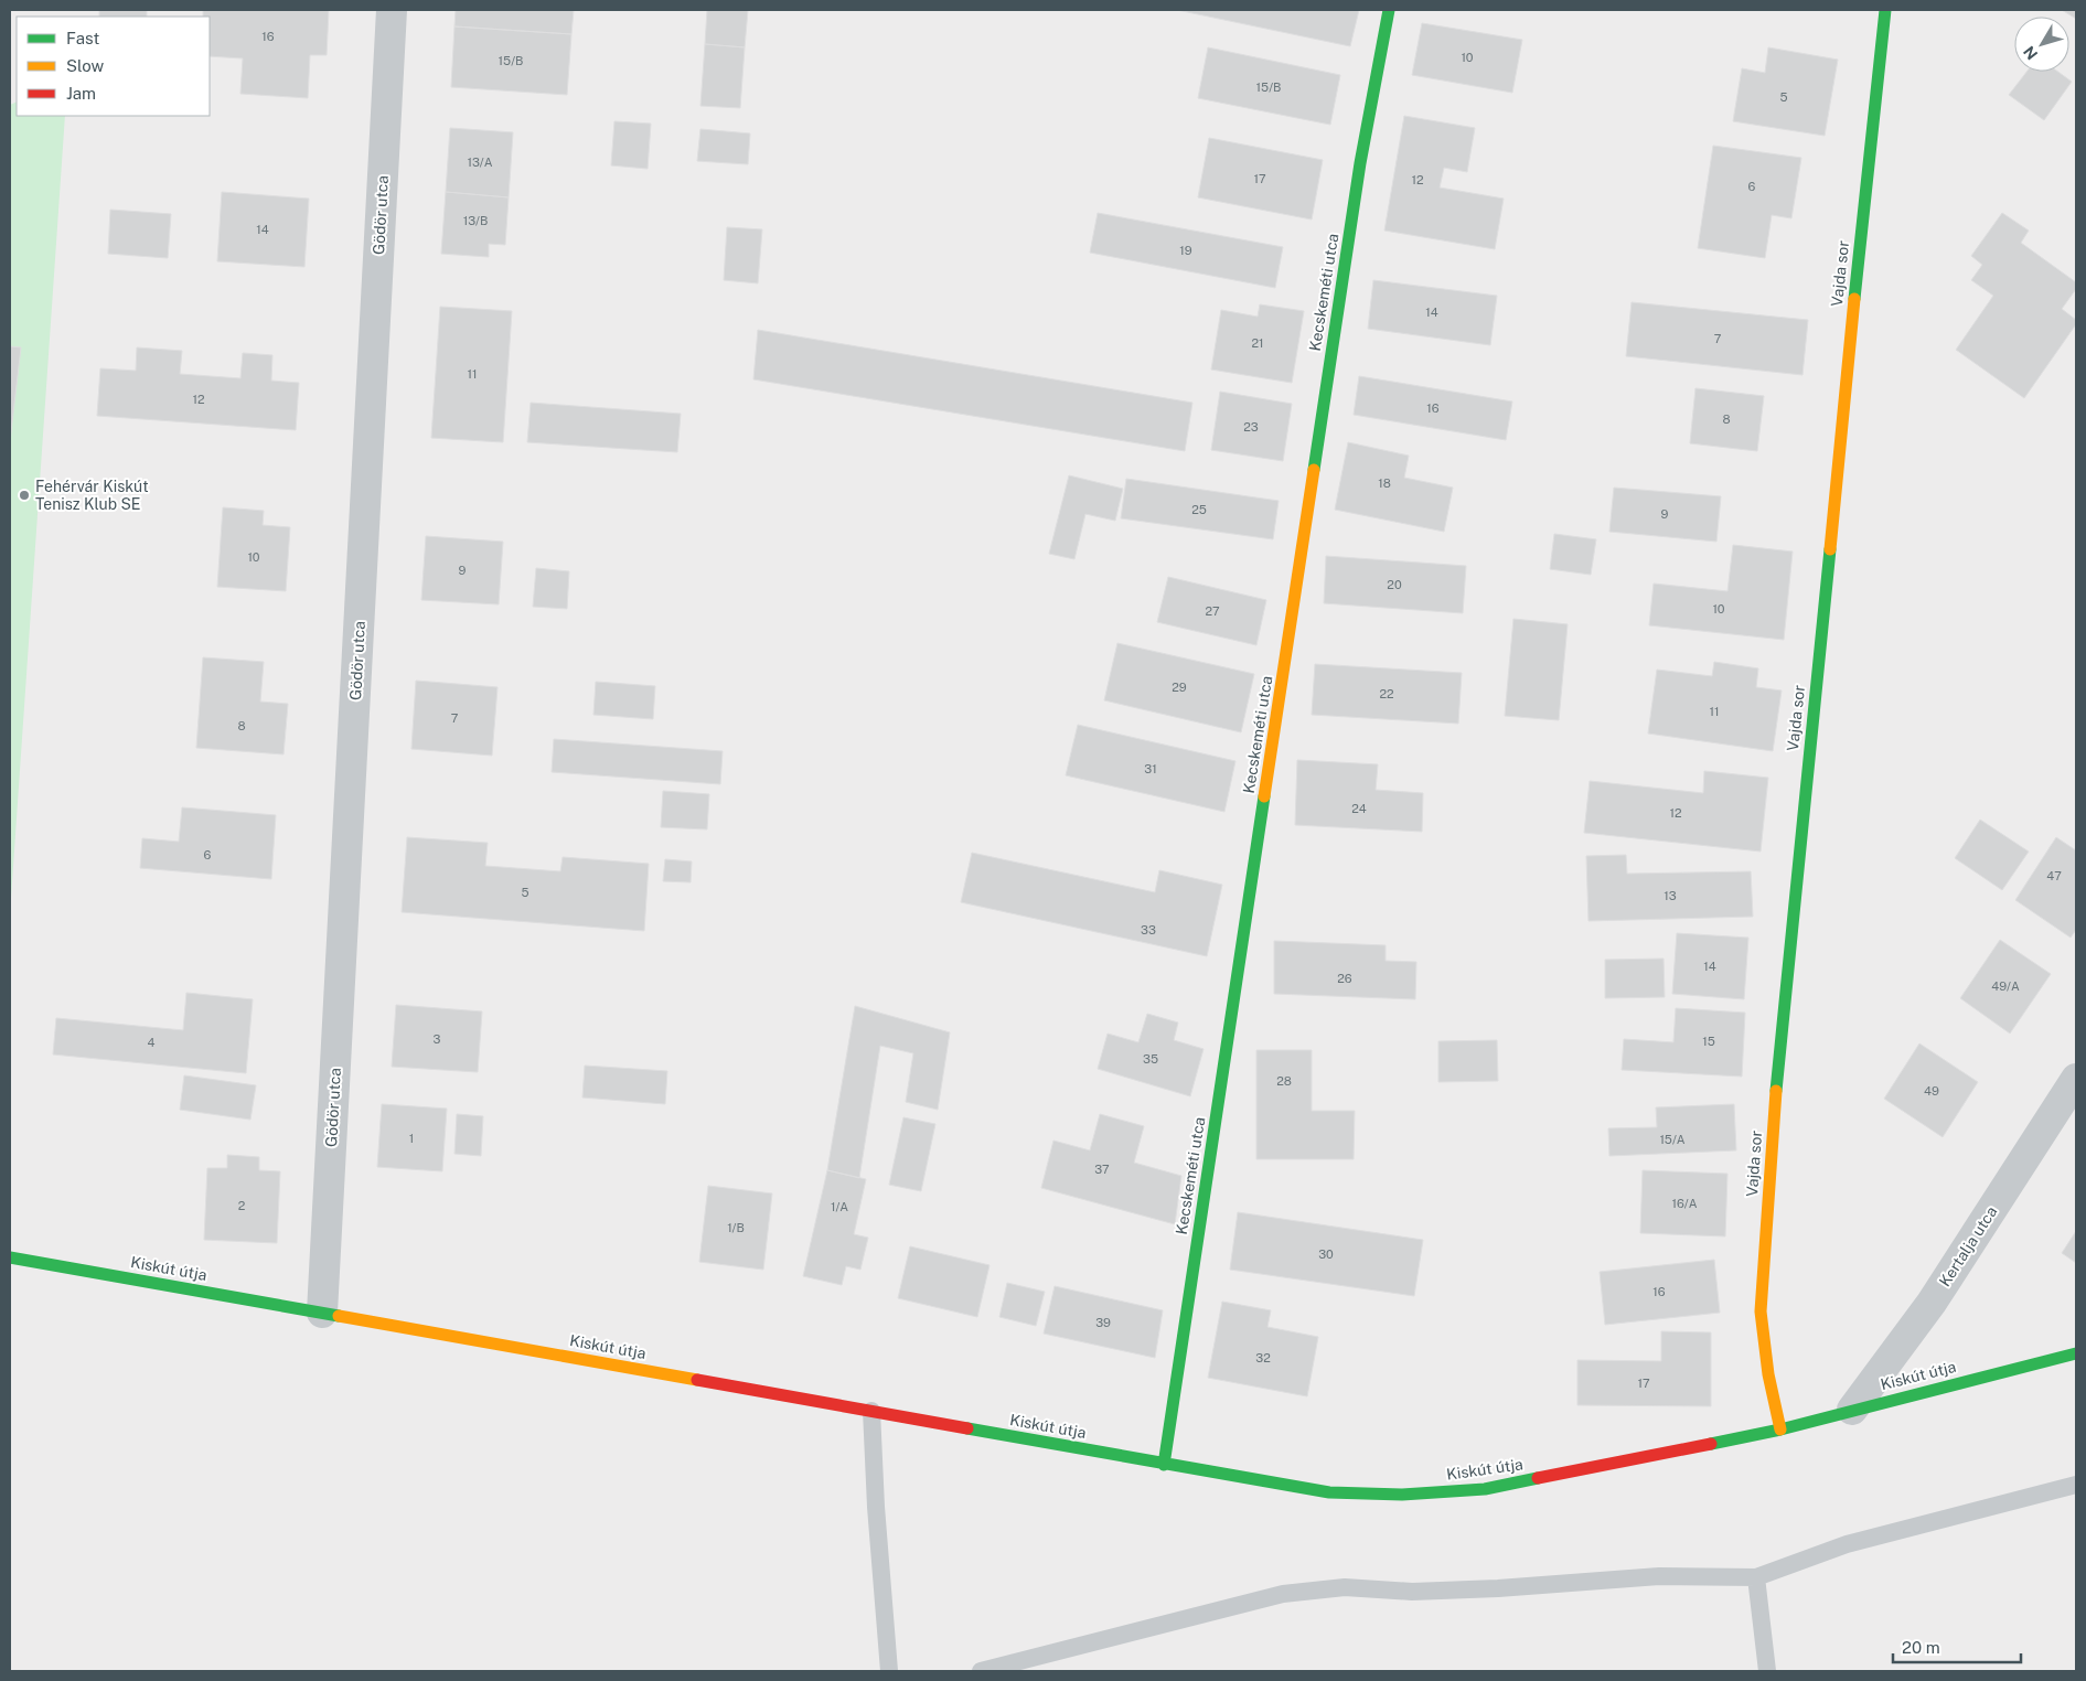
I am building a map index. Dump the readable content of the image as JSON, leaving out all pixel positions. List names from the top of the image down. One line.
{"streets":{"street":["Gödör utca","Vajda sor","Kecskeméti utca","Kertalja utca","Kiskút útja"]},"crossings":[["Gödör utca","Kiskút útja"],["Vajda sor","Kiskút útja"],["Kecskeméti utca","Kiskút útja"],["Kertalja utca","Kiskút útja"]],"places":["Fehérvár Kiskút Tenisz Klub SE"],"house_numbers":["16","10","15/B","15/B","5","13/A","17","12","6","13/B","14","19","14","7","21","11","12","16","8","23","18","25","9","10","9","20","10","27","29","22","11","7","8","31","24","12","6","47","5","13","33","14","26","49/A","3","15","4","35","28","49","1","15/A","37","16/A","2","1/A","1/B","30","16","39","32","17"],"legend":["Fast","Slow","Jam"],"scale_bar":"20 m","north":"bottom left"}
